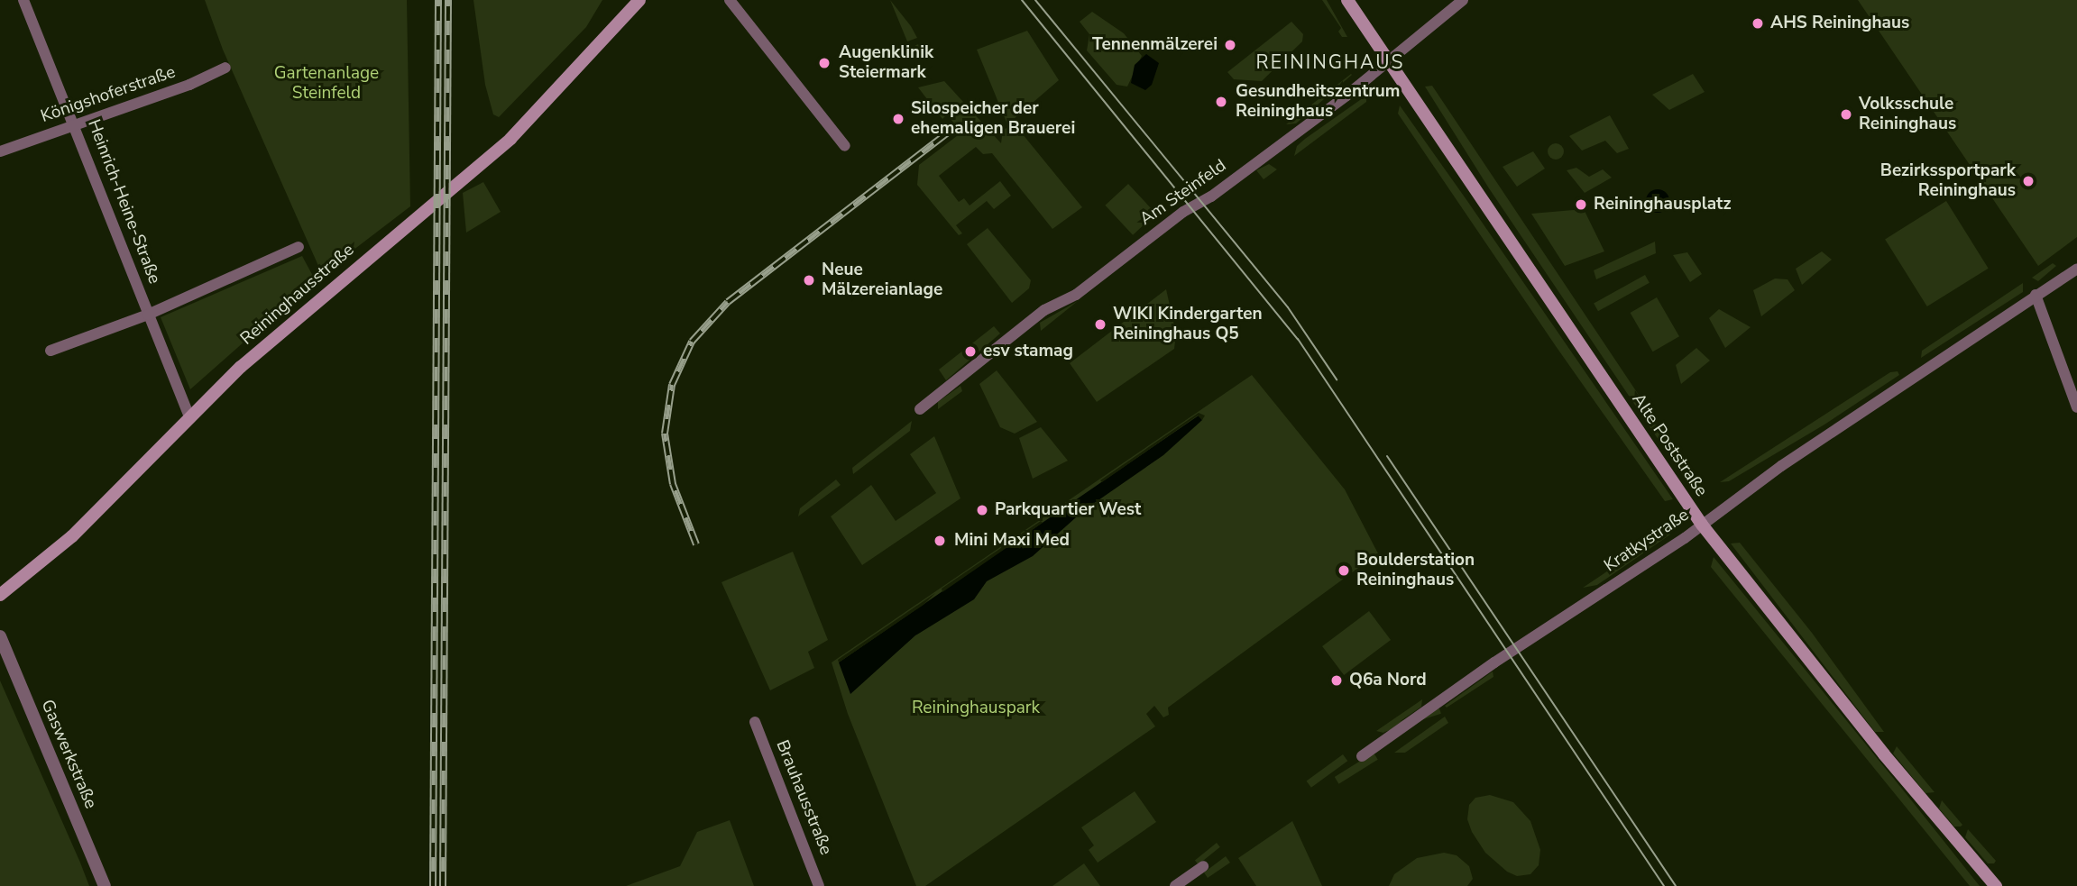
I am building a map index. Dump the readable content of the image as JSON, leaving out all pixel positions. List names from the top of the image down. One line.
{"streets":{"main road":["Reininghausstraße","Alte Poststraße"],"street":["Königshoferstraße","Am Steinfeld","Heinrich-Heine-Straße","Kratkystraße","Gaswerkstraße","Brauhausstraße"]},"crossings":[["Königshoferstraße","Heinrich-Heine-Straße"],["Am Steinfeld","Alte Poststraße"],["Heinrich-Heine-Straße","Reininghausstraße"],["Alte Poststraße","Kratkystraße"]],"districts":["REININGHAUS"],"parks":["Gartenanlage Steinfeld","Reininghauspark"],"places":["AHS Reininghaus","Tennenmälzerei","Augenklinik Steiermark","Gesundheitszentrum Reininghaus","Volksschule Reininghaus","Silospeicher der ehemaligen Brauerei","Bezirkssportpark Reininghaus","Reininghausplatz","Neue Mälzereianlage","WIKI Kindergarten Reininghaus Q5","esv stamag","Parkquartier West","Mini Maxi Med","Boulderstation Reininghaus","Q6a Nord"]}
